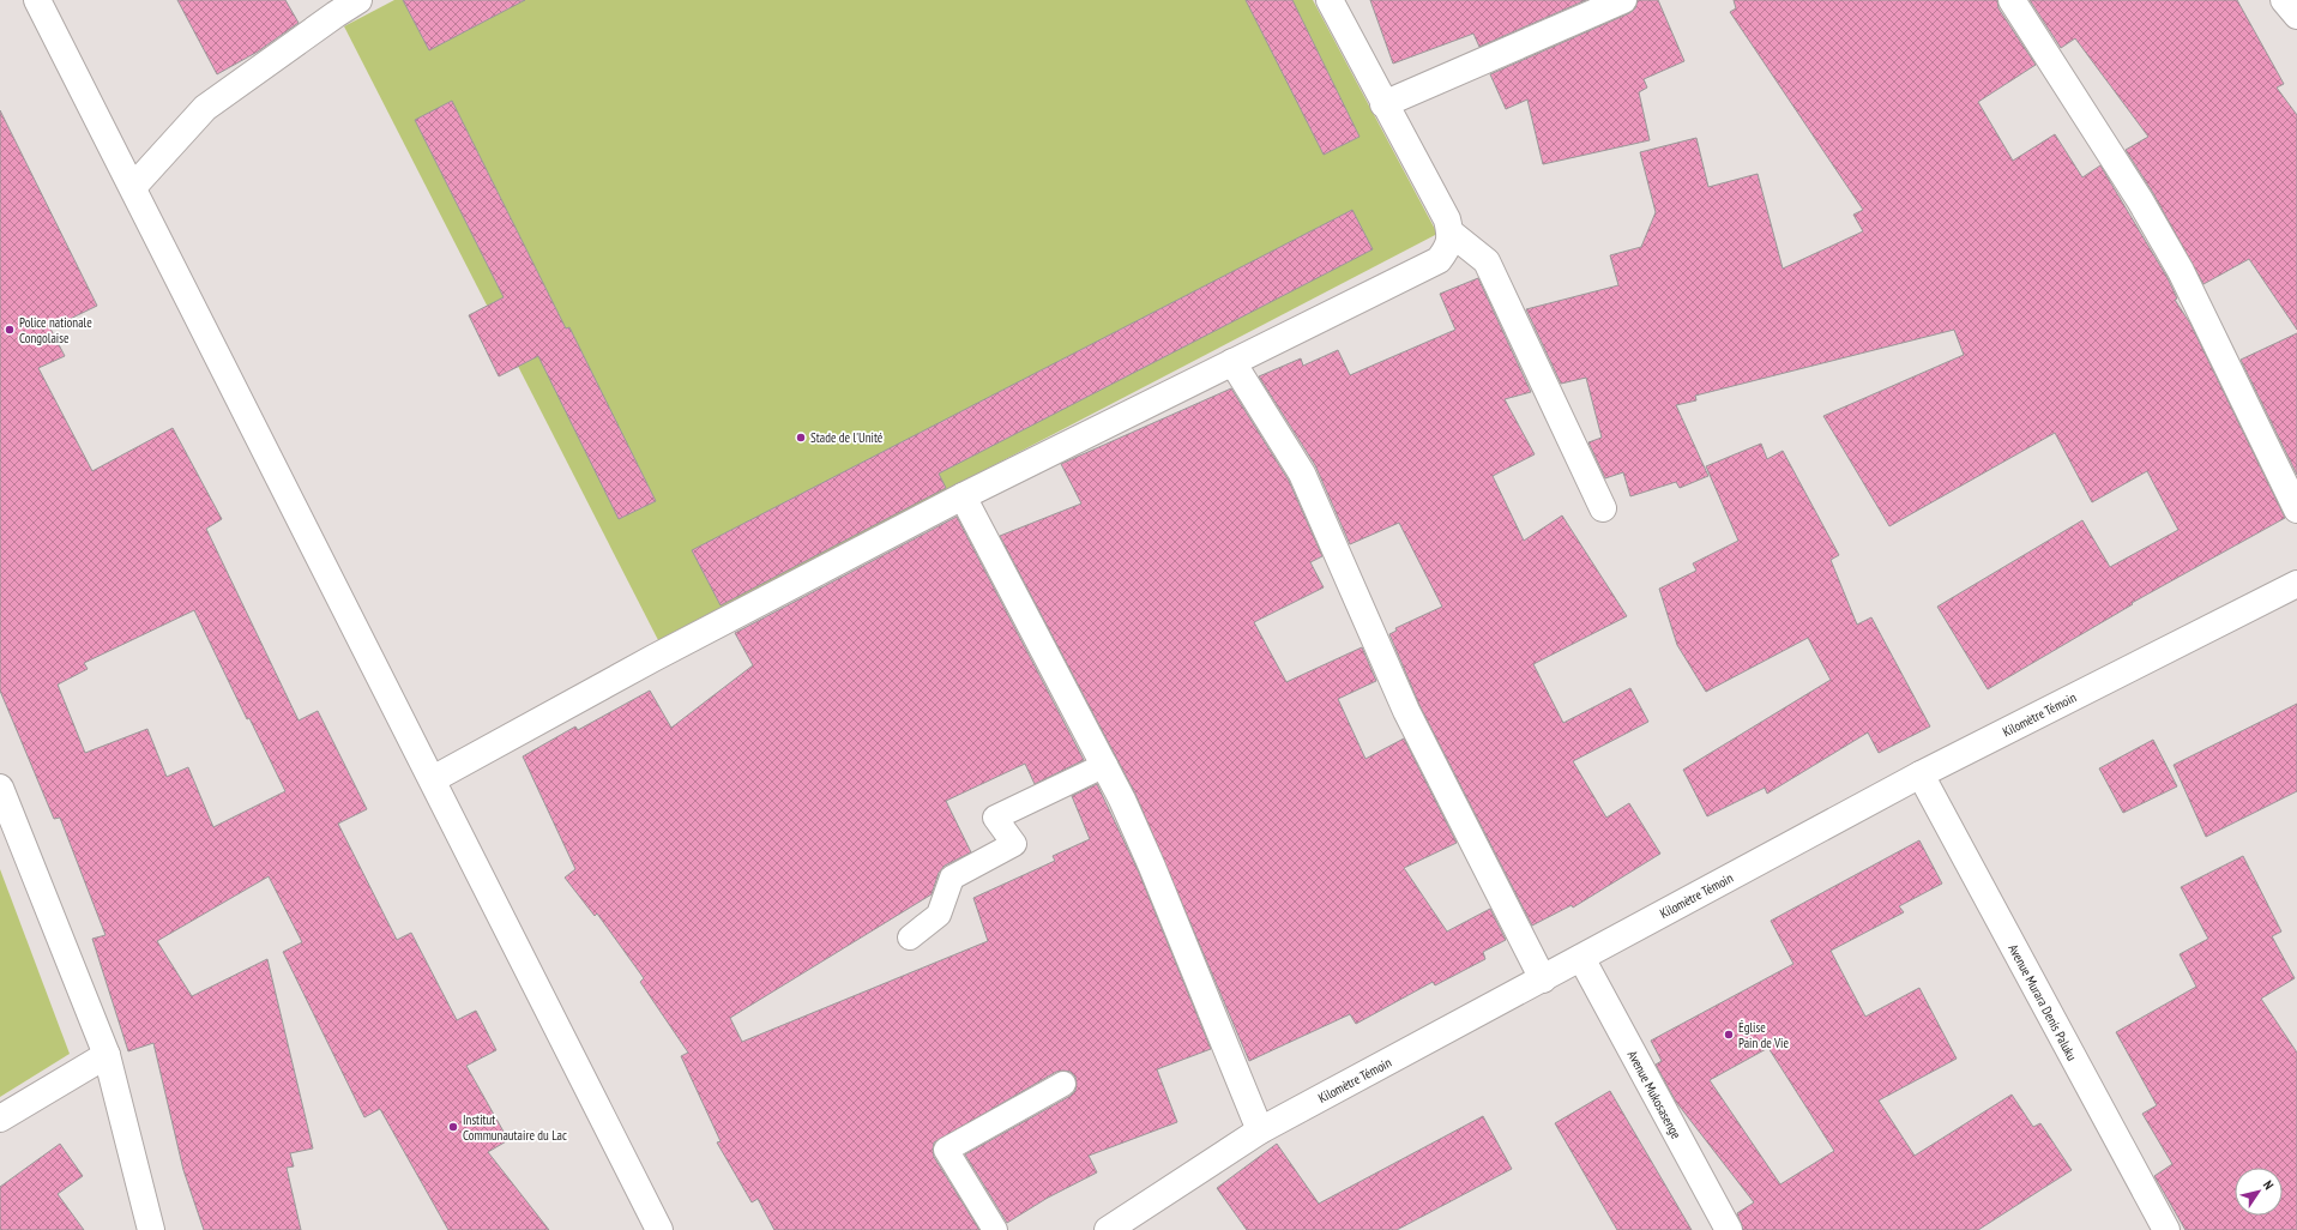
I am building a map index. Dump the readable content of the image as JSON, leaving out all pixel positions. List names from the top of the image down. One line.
{"streets":{"main road":["Kilomètre Témoin","Avenue Murara Denis Paluku","Avenue Mukosasenge"]},"crossings":[["Kilomètre Témoin","Avenue Murara Denis Paluku"],["Kilomètre Témoin","Avenue Mukosasenge"]],"places":["Police nationale Congolaise","Stade de l'Unité","Église Pain de Vie","Institut Communautaire du Lac"],"north":"top right"}
